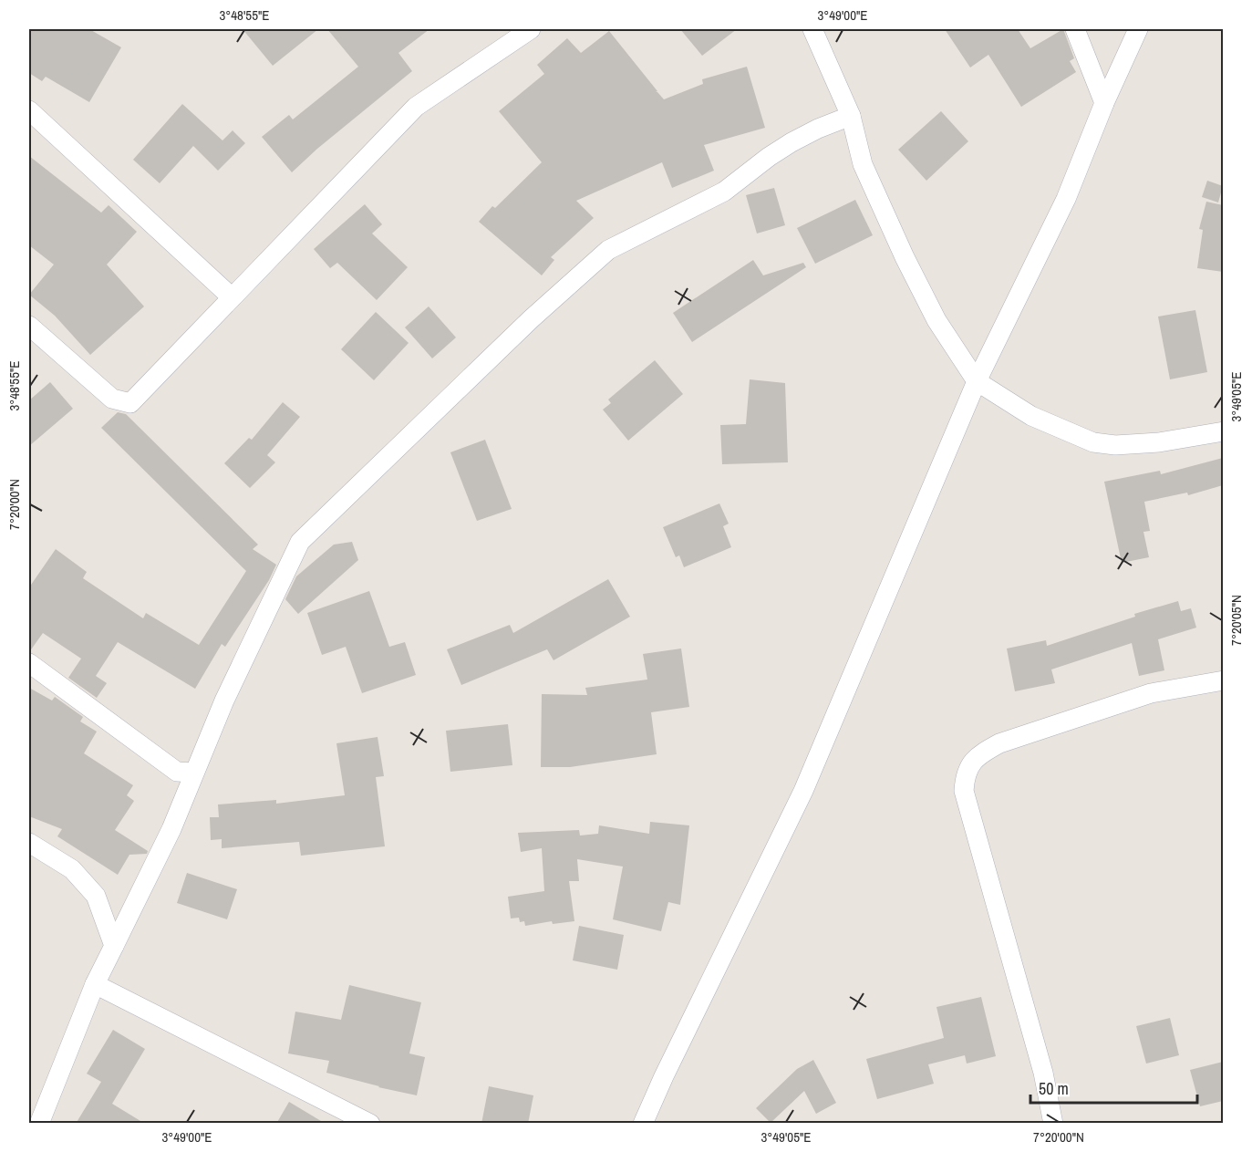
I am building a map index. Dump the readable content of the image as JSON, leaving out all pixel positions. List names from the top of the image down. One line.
{"scale_bar":"50 m","coordinates":["3°48'55\"E","3°49'00\"E","3°49'05\"E","7°20'00\"N","7°20'05\"N"]}
